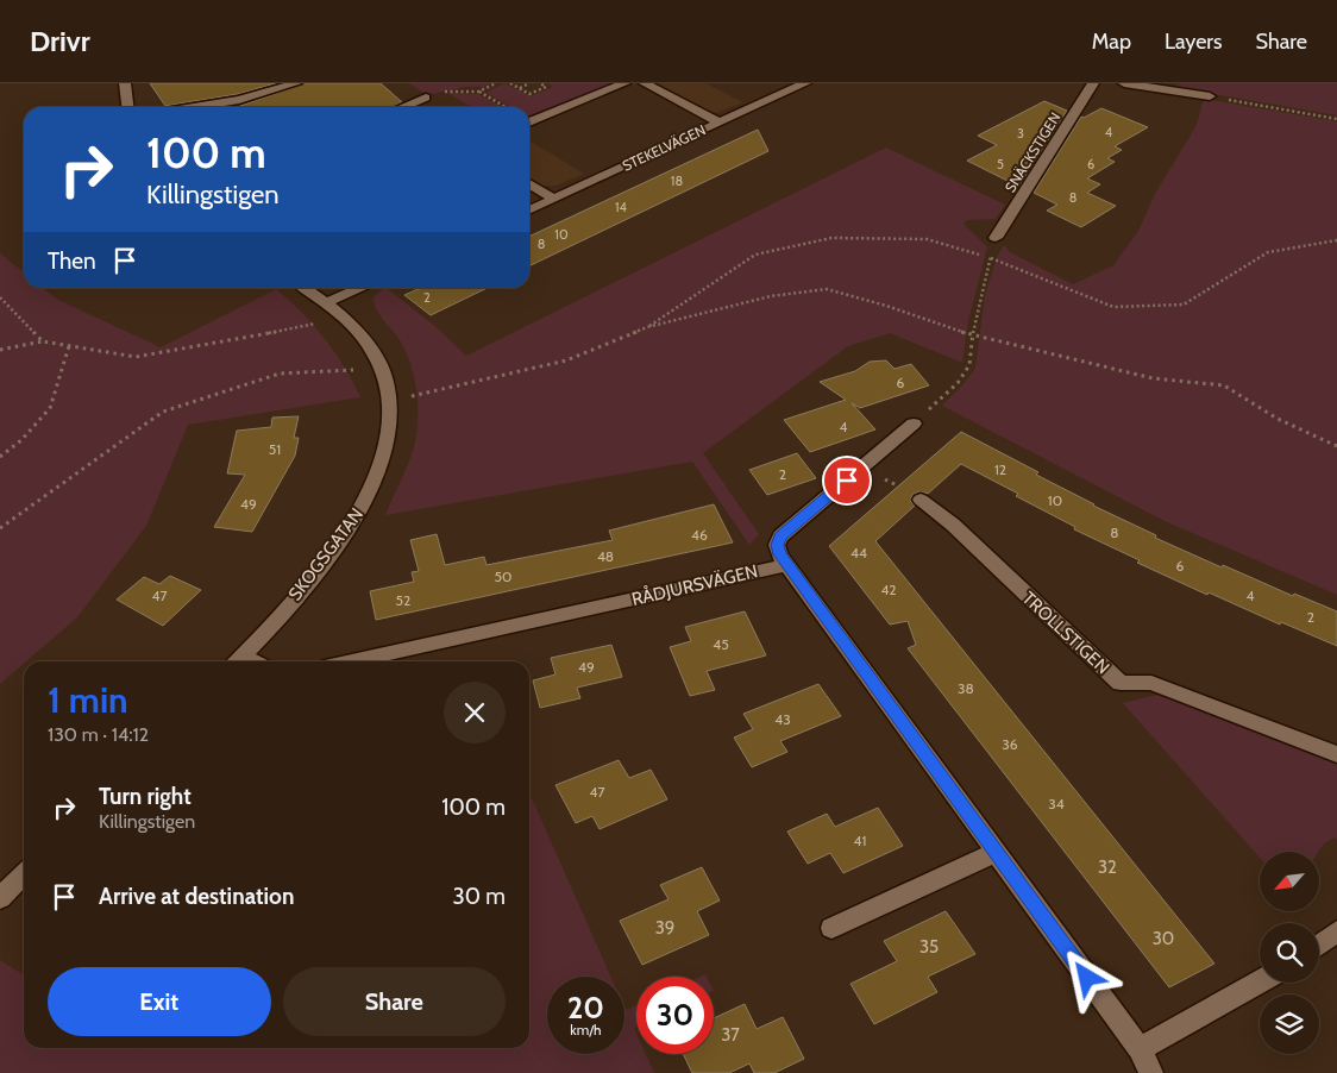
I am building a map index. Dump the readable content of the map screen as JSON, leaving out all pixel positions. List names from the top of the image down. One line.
{"streets":{"street":["STEKELVÄGEN","SNÄCKSTIGEN","SKOGSGATAN","RÅDJURSVÄGEN","TROLLSTIGEN"]},"house_numbers":["4","3","5","6","18","8","14","10","8","2","6","4","51","12","2","10","49","8","46","44","48","6","50","42","47","4","52","2","45","49","38","43","36","47","34","41","32","39","30","35","37"],"north":"bottom left","page":{"header":"Drivr","nav":["Map","Layers","Share"],"turn":["100 m","Killingstigen"],"then":"Then","heading":["1 min","130 m · 14:12"],"list":[{"name":"Turn right","note":"Killingstigen","value":"100 m"},{"name":"Arrive at destination","value":"30 m"}],"buttons":["Exit","Share"],"speed":"20 km/h","limit":"30"}}
